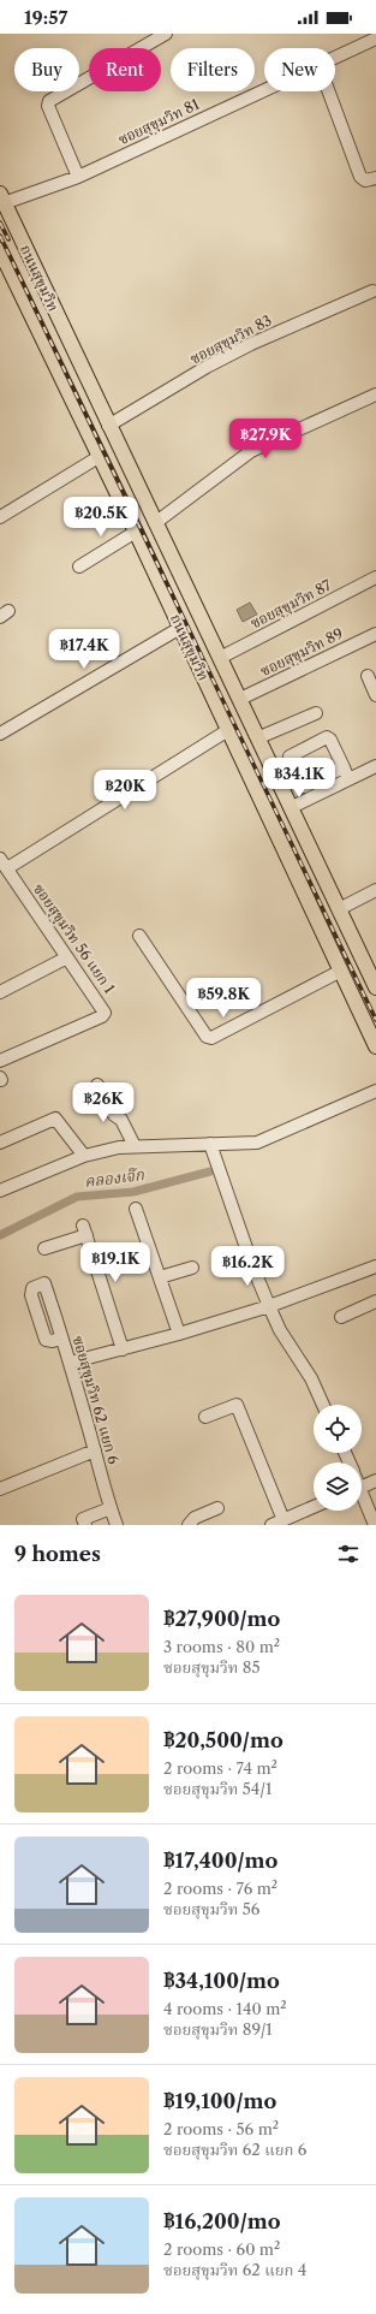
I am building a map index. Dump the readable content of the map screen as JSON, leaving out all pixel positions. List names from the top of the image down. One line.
{"streets":{"main road":["ถนนสุขุมวิท"],"street":["ซอยสุขุมวิท 81","ซอยสุขุมวิท 83","ซอยสุขุมวิท 87","ซอยสุขุมวิท 89","ซอยสุขุมวิท 56 แยก 1","ซอยสุขุมวิท 62 แยก 6"]},"crossings":[["ซอยสุขุมวิท 81","ถนนสุขุมวิท"],["ถนนสุขุมวิท","ซอยสุขุมวิท 83"],["ถนนสุขุมวิท","ซอยสุขุมวิท 87"],["ถนนสุขุมวิท","ซอยสุขุมวิท 89"]],"water":["คลองเจ๊ก"],"page":{"status":"19:57","chip":["Buy","Rent","Filters","New"],"price":["฿27.9K","฿20.5K","฿17.4K","฿34.1K","฿20K","฿59.8K","฿26K","฿19.1K","฿16.2K"],"heading":"9 homes","list":[{"name":"฿27,900/mo","note":"3 rooms · 80 m² · ซอยสุขุมวิท 85"},{"name":"฿20,500/mo","note":"2 rooms · 74 m² · ซอยสุขุมวิท 54/1"},{"name":"฿17,400/mo","note":"2 rooms · 76 m² · ซอยสุขุมวิท 56"},{"name":"฿34,100/mo","note":"4 rooms · 140 m² · ซอยสุขุมวิท 89/1"},{"name":"฿19,100/mo","note":"2 rooms · 56 m² · ซอยสุขุมวิท 62 แยก 6"},{"name":"฿16,200/mo","note":"2 rooms · 60 m² · ซอยสุขุมวิท 62 แยก 4"}]}}
